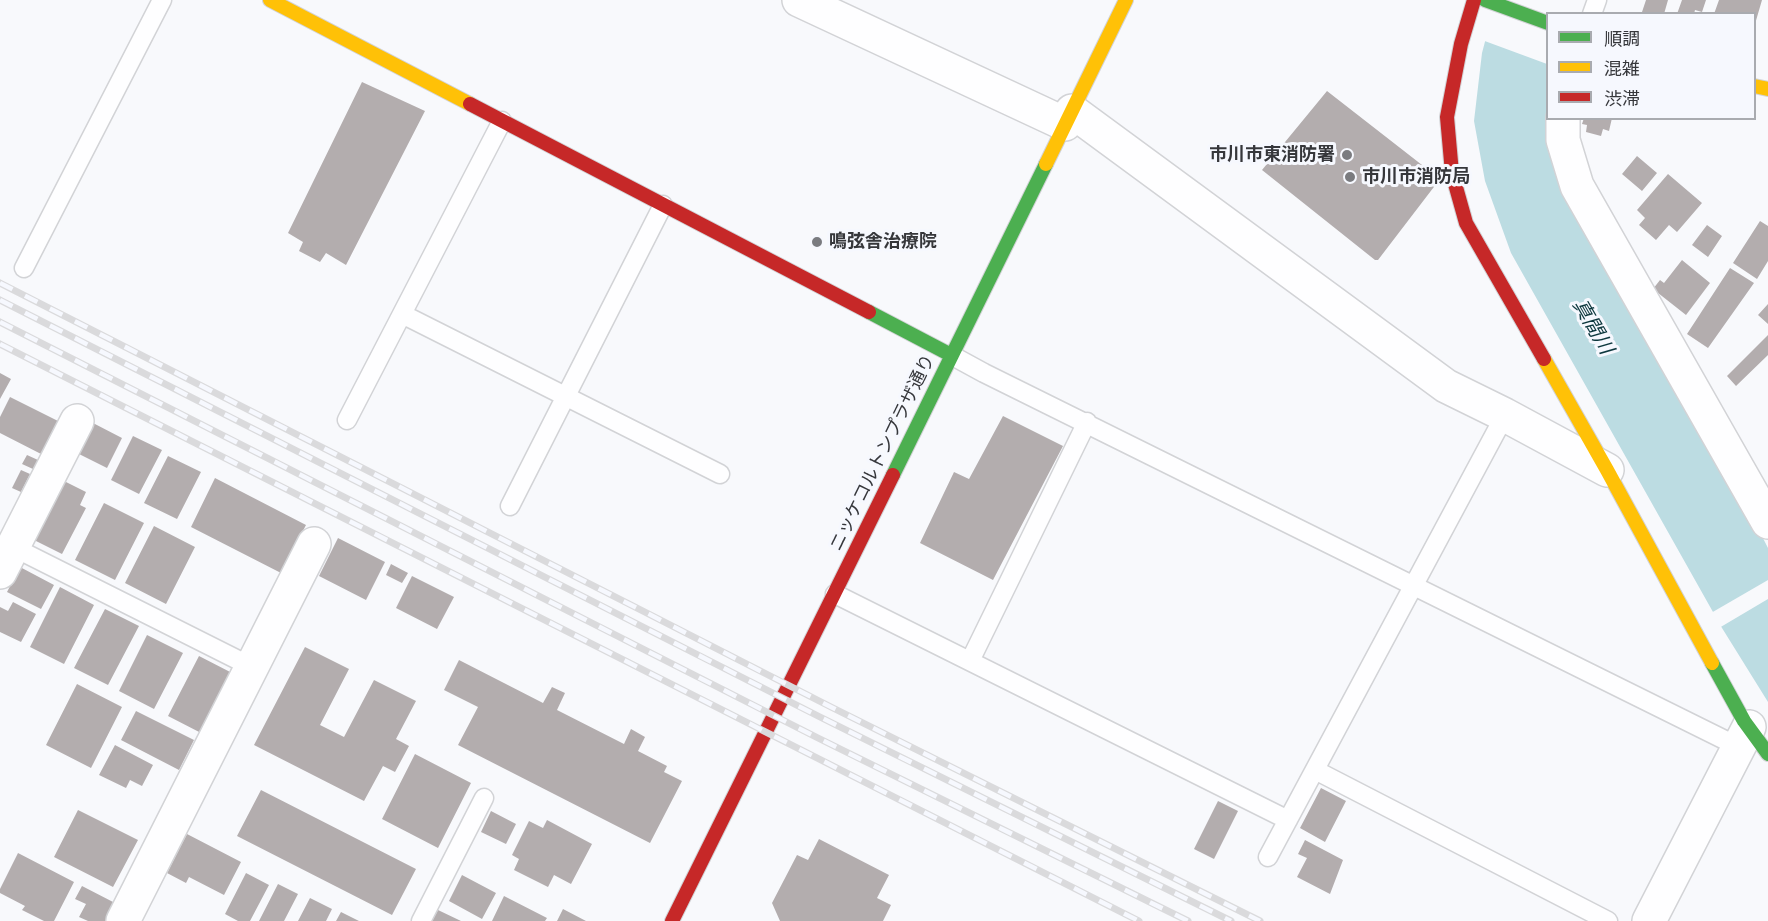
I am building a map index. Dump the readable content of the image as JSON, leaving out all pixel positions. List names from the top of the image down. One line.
{"streets":{"main road":["ニッケコルトンプラザ通り"]},"water":["真間川"],"places":["市川市東消防署","市川市消防局","鳴弦舎治療院"],"legend":["順調","混雑","渋滞"]}
